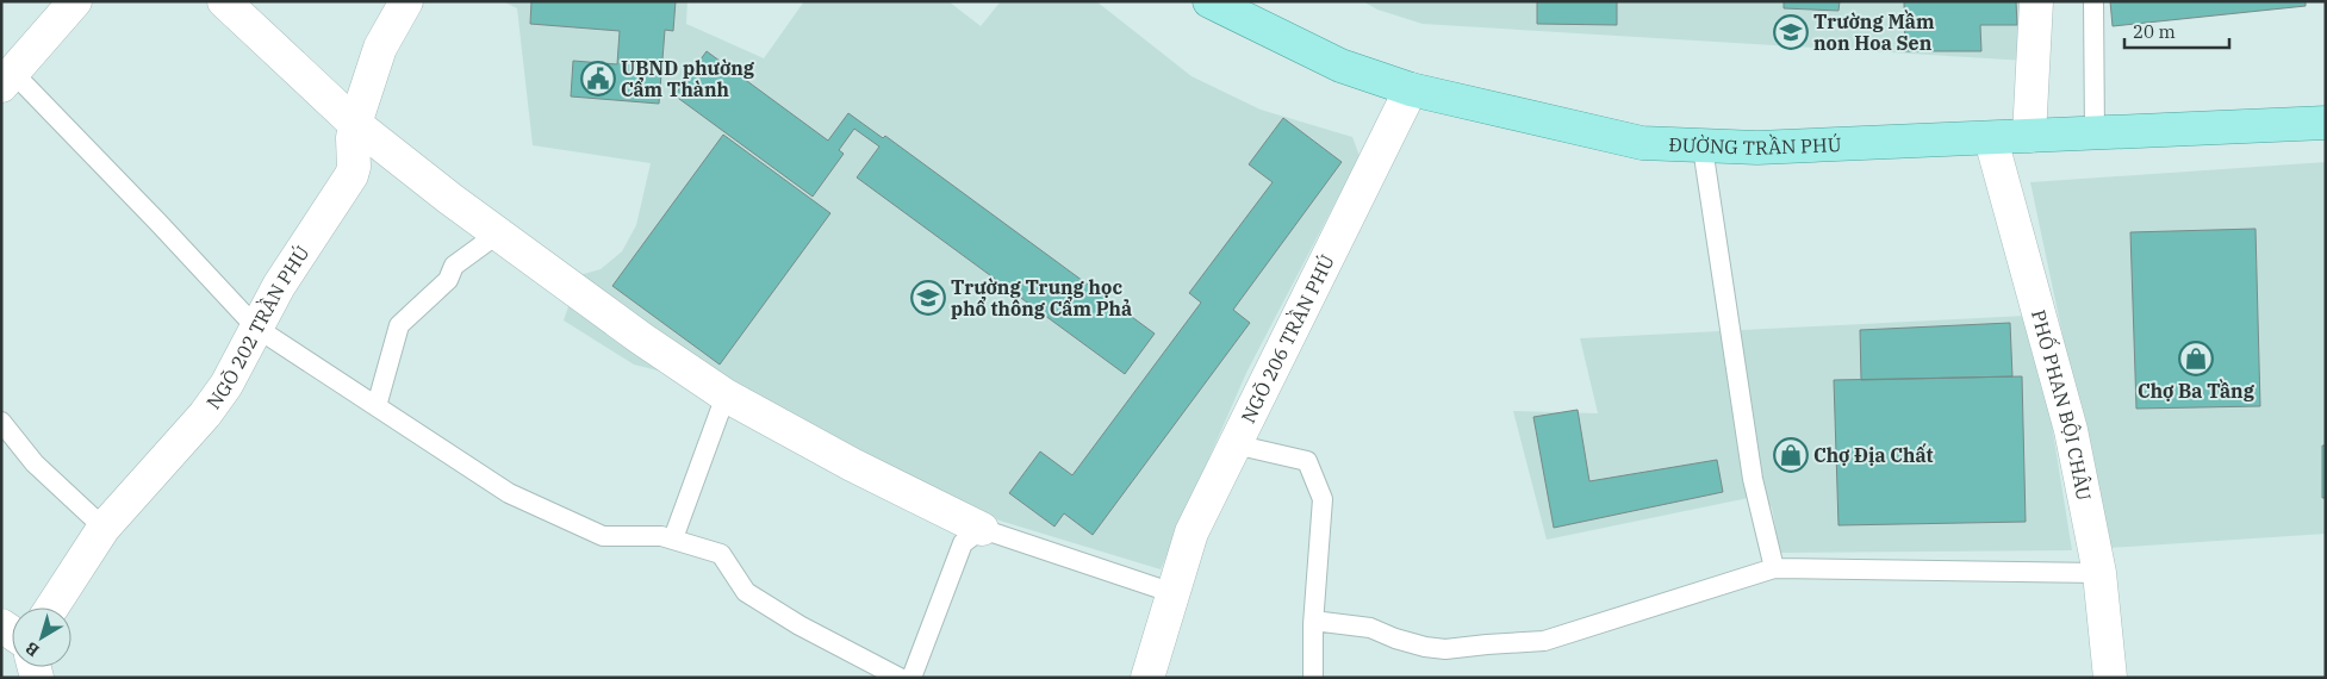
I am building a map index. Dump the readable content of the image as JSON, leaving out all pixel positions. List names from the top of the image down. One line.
{"streets":{"main road":["ĐƯỜNG TRẦN PHÚ"],"street":["NGÕ 202 TRẦN PHÚ","NGÕ 206 TRẦN PHÚ","PHỐ PHAN BỘI CHÂU"]},"crossings":[["ĐƯỜNG TRẦN PHÚ","NGÕ 206 TRẦN PHÚ"],["ĐƯỜNG TRẦN PHÚ","PHỐ PHAN BỘI CHÂU"]],"places":{"school or university":["Trường Mầm non Hoa Sen","Trường Trung học phổ thông Cẩm Phả"],"public building":["UBND phường Cẩm Thành"],"shop":["Chợ Ba Tầng","Chợ Địa Chất"]},"scale_bar":"20 m","north":"bottom left"}
